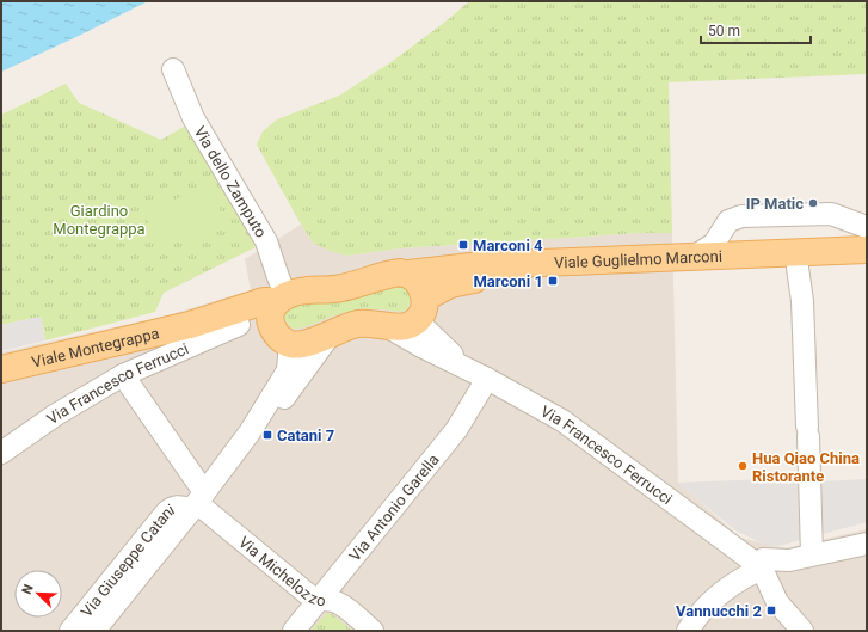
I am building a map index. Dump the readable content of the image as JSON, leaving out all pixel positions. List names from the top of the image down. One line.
{"streets":{"main road":["Viale Guglielmo Marconi","Viale Montegrappa"],"street":["Via dello Zamputo","Via Francesco Ferrucci","Via Antonio Garella","Via Giuseppe Catani","Via Michelozzo"]},"crossings":[["Via Francesco Ferrucci","Via Antonio Garella"],["Via Francesco Ferrucci","Via Michelozzo"],["Via Antonio Garella","Via Michelozzo"],["Via Giuseppe Catani","Via Michelozzo"]],"parks":["Giardino Montegrappa"],"places":{"other":["IP Matic","Hua Qiao China Ristorante"],"transit":["Marconi 4","Marconi 1","Catani 7","Vannucchi 2"]},"scale_bar":"50 m","north":"top left"}
